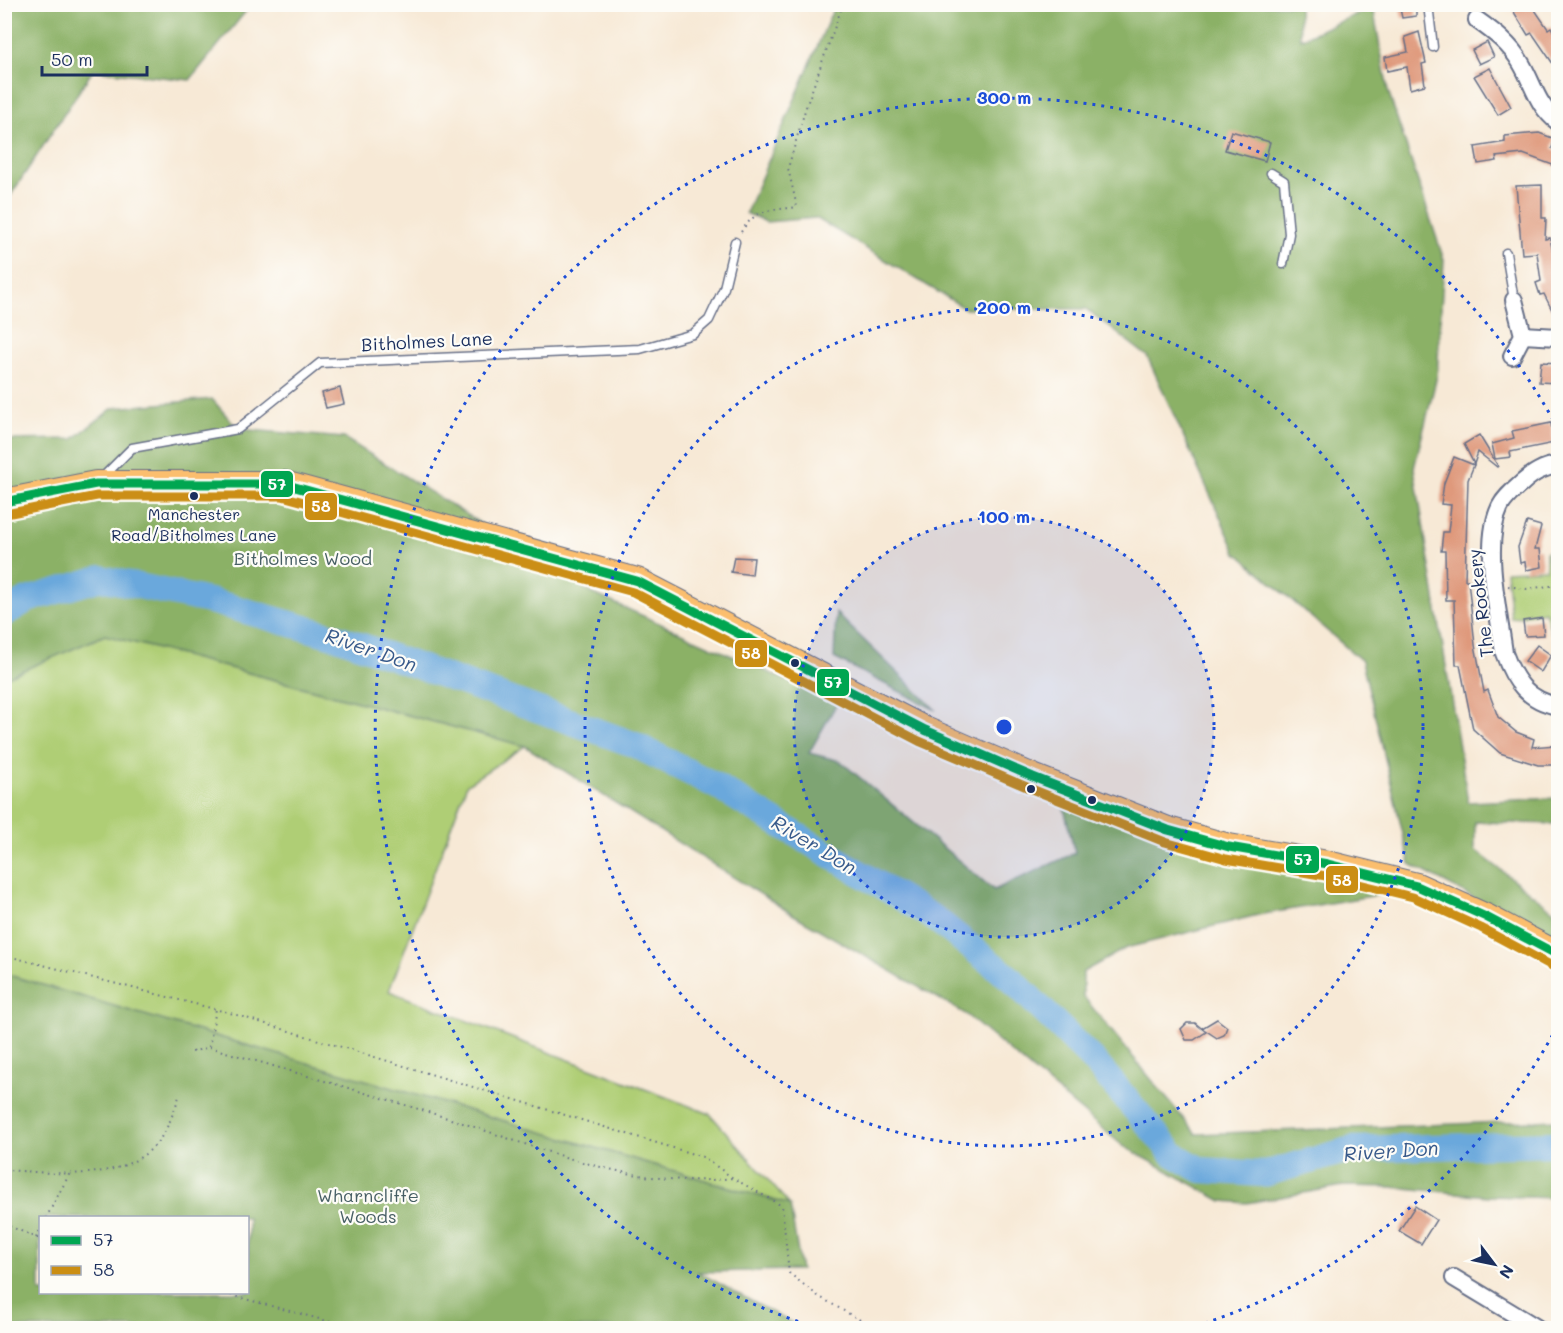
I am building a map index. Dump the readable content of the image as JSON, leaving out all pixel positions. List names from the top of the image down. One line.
{"streets":{"street":["The Rookery"],"lane":["Bitholmes Lane"]},"water":["River Don"],"parks":["Bitholmes Wood","Wharncliffe Woods"],"places":["Manchester Road/Bitholmes Lane"],"lines":["transit line 57","transit line 58"],"legend":["57","58"],"scale_bar":"50 m","north":"bottom right","rings":["300 m","200 m","100 m"]}
